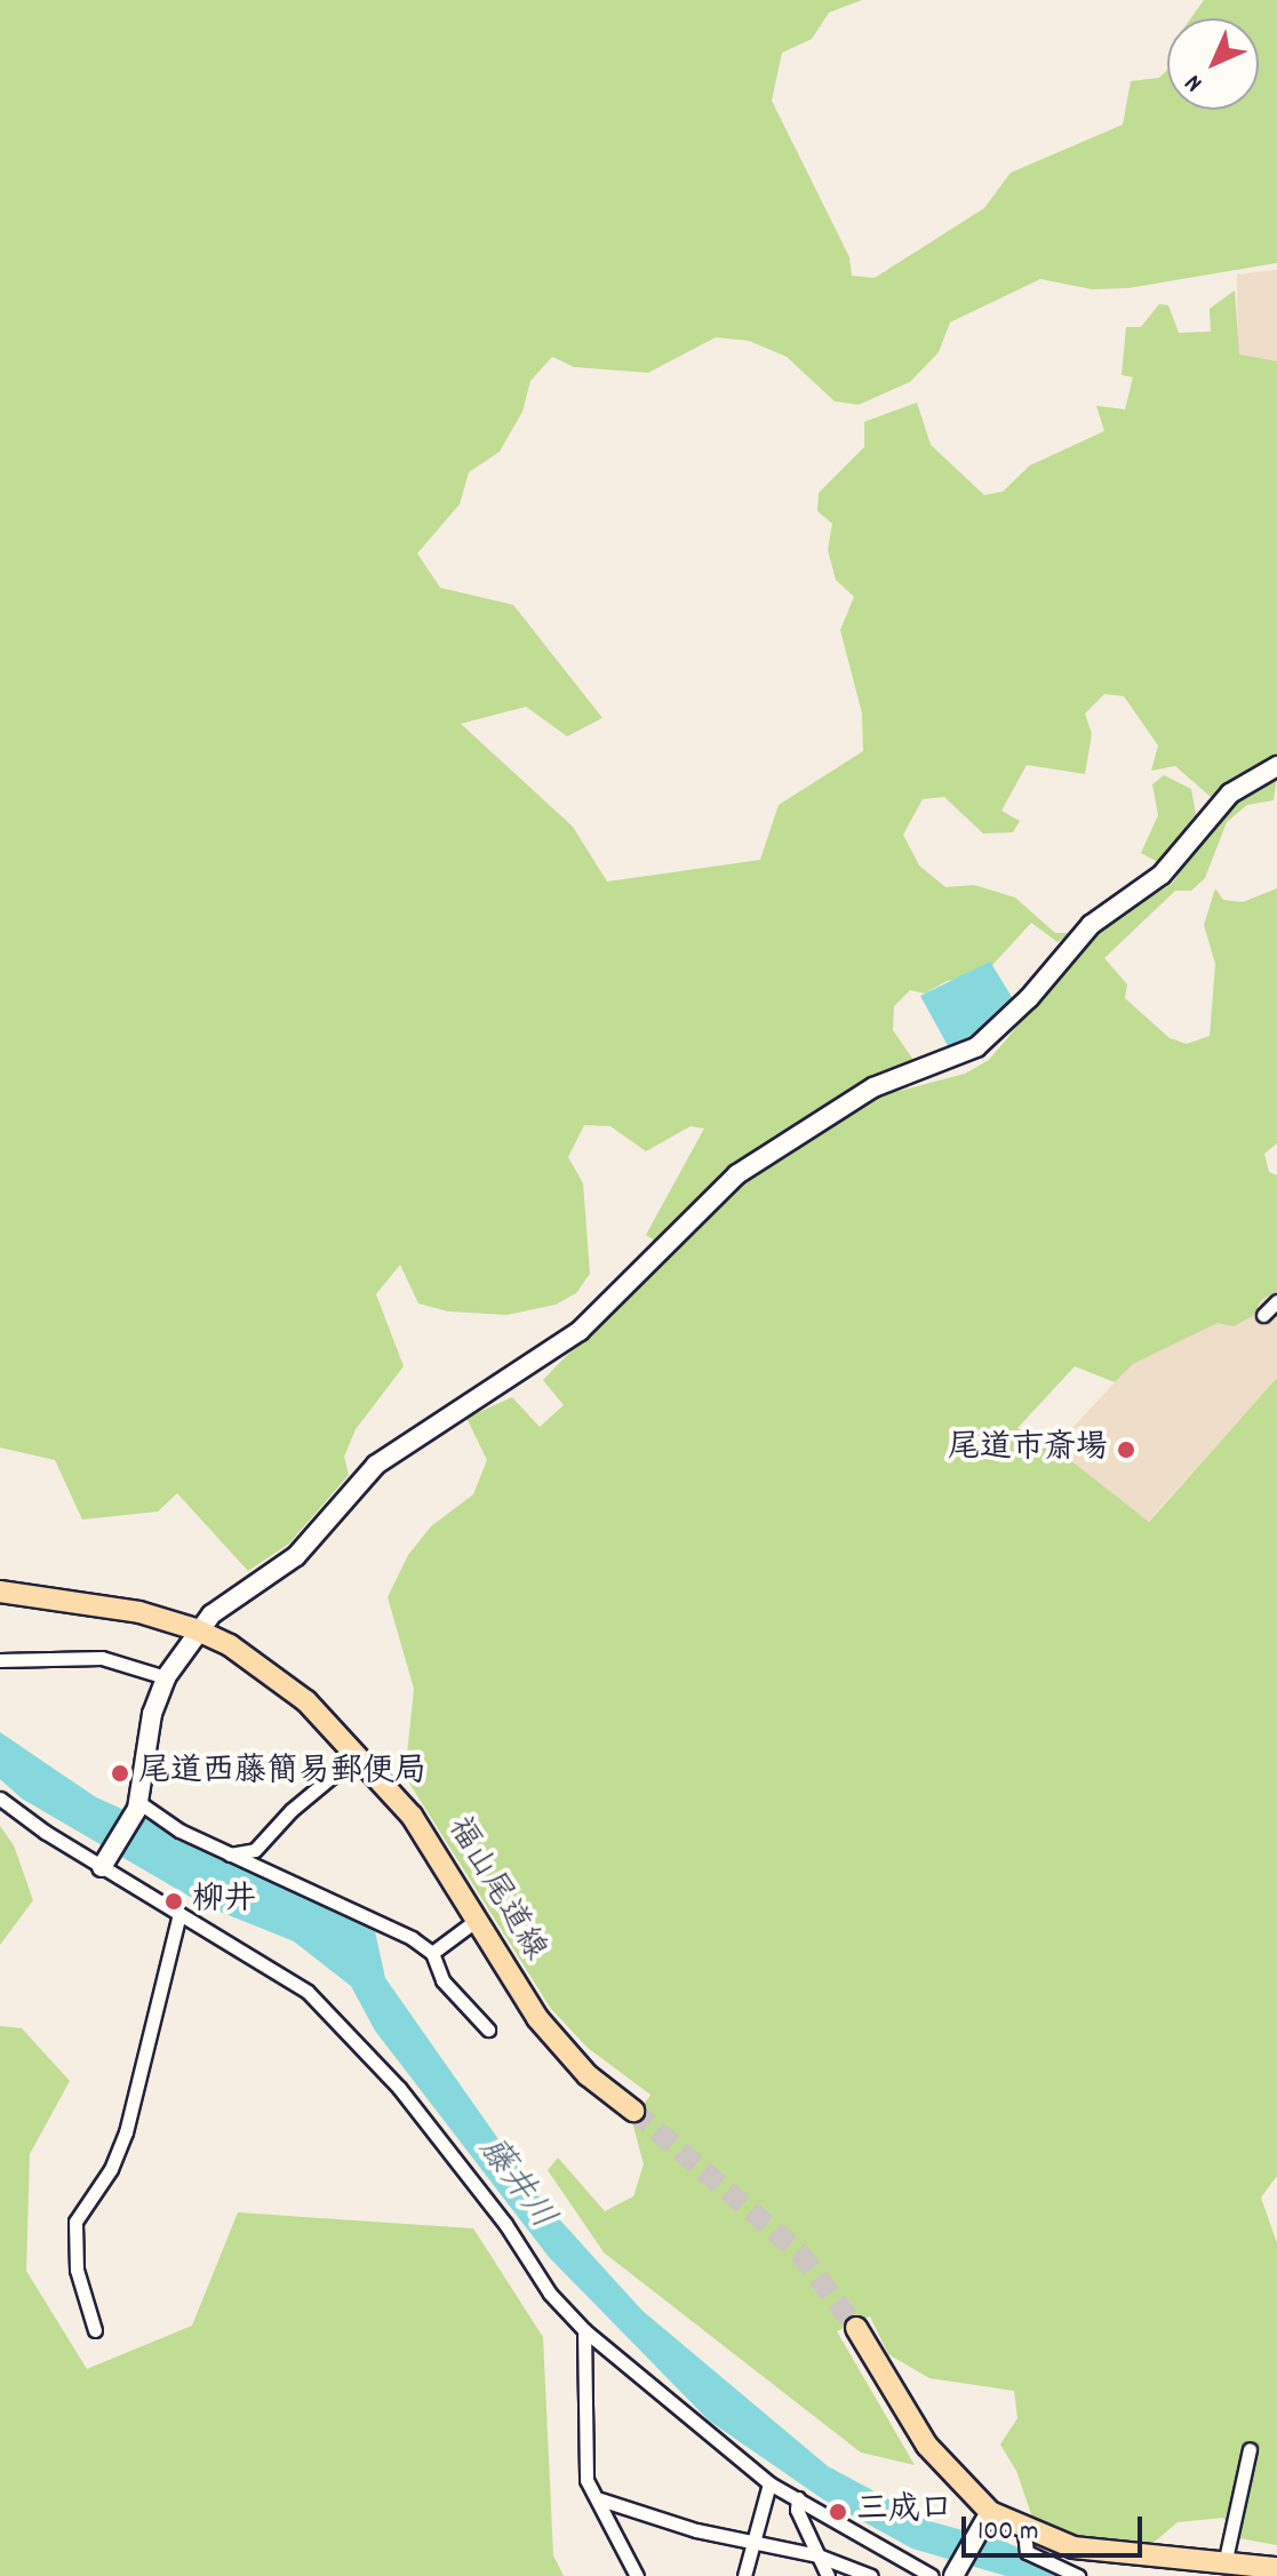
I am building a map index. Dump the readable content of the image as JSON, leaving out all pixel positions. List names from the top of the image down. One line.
{"streets":{"main road":["福山尾道線"]},"water":["藤井川"],"places":["尾道市斎場","尾道西藤簡易郵便局","柳井","三成口"],"scale_bar":"100 m","north":"bottom left"}
